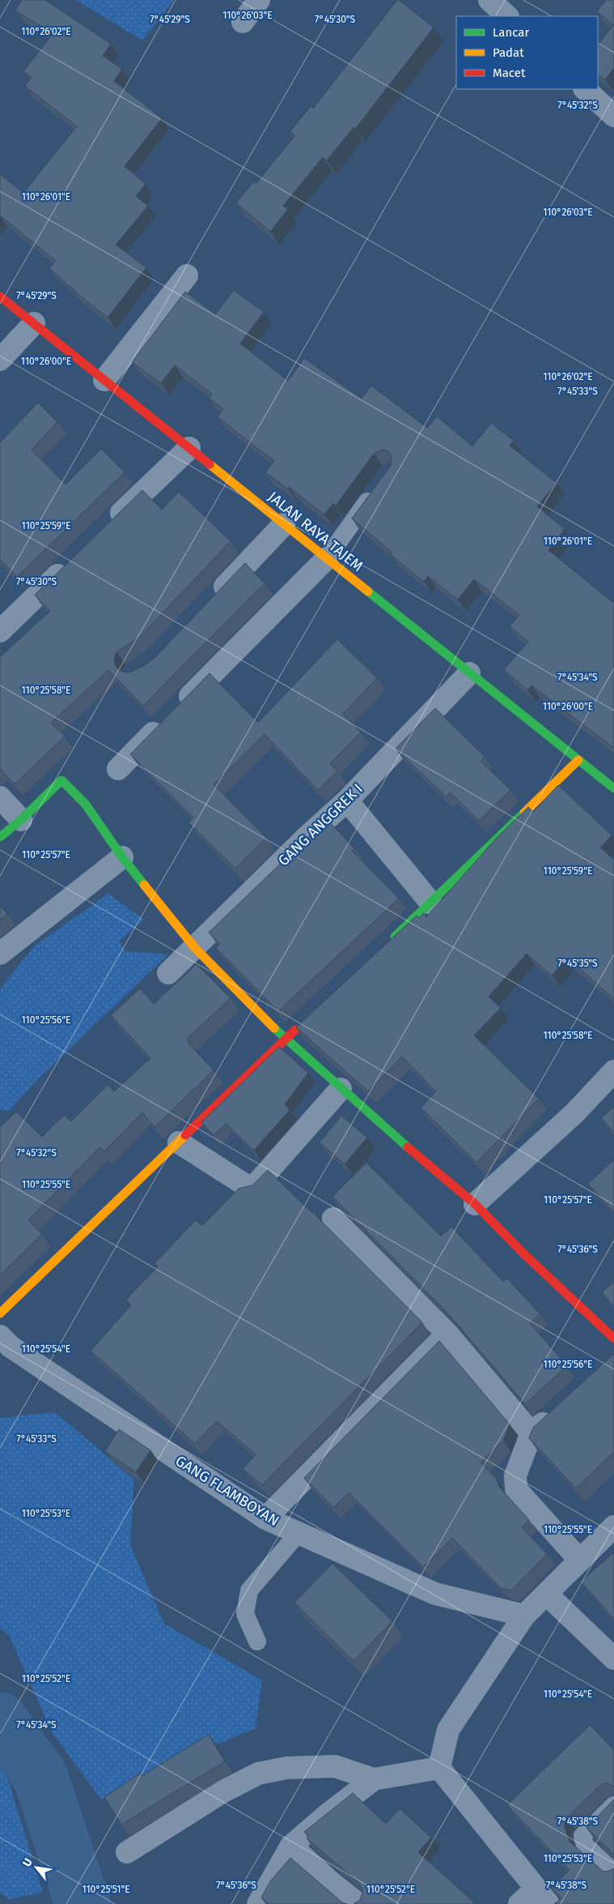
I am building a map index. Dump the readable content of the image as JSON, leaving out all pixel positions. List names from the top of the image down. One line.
{"streets":{"street":["JALAN RAYA TAJEM","GANG ANGGREK I","GANG FLAMBOYAN"]},"crossings":[["JALAN RAYA TAJEM","GANG ANGGREK I"]],"legend":["Lancar","Padat","Macet"],"north":"top left","coordinates":["110°26'03\"E","7°45'29\"S","7°45'30\"S","110°26'02\"E","7°45'32\"S","110°26'01\"E","110°26'00\"E","7°45'33\"S","110°25'59\"E","7°45'34\"S","110°25'58\"E","110°25'57\"E","7°45'35\"S","110°25'56\"E","110°25'55\"E","7°45'36\"S","110°25'54\"E","110°25'53\"E","110°25'52\"E","7°45'38\"S","110°25'51\"E"]}
